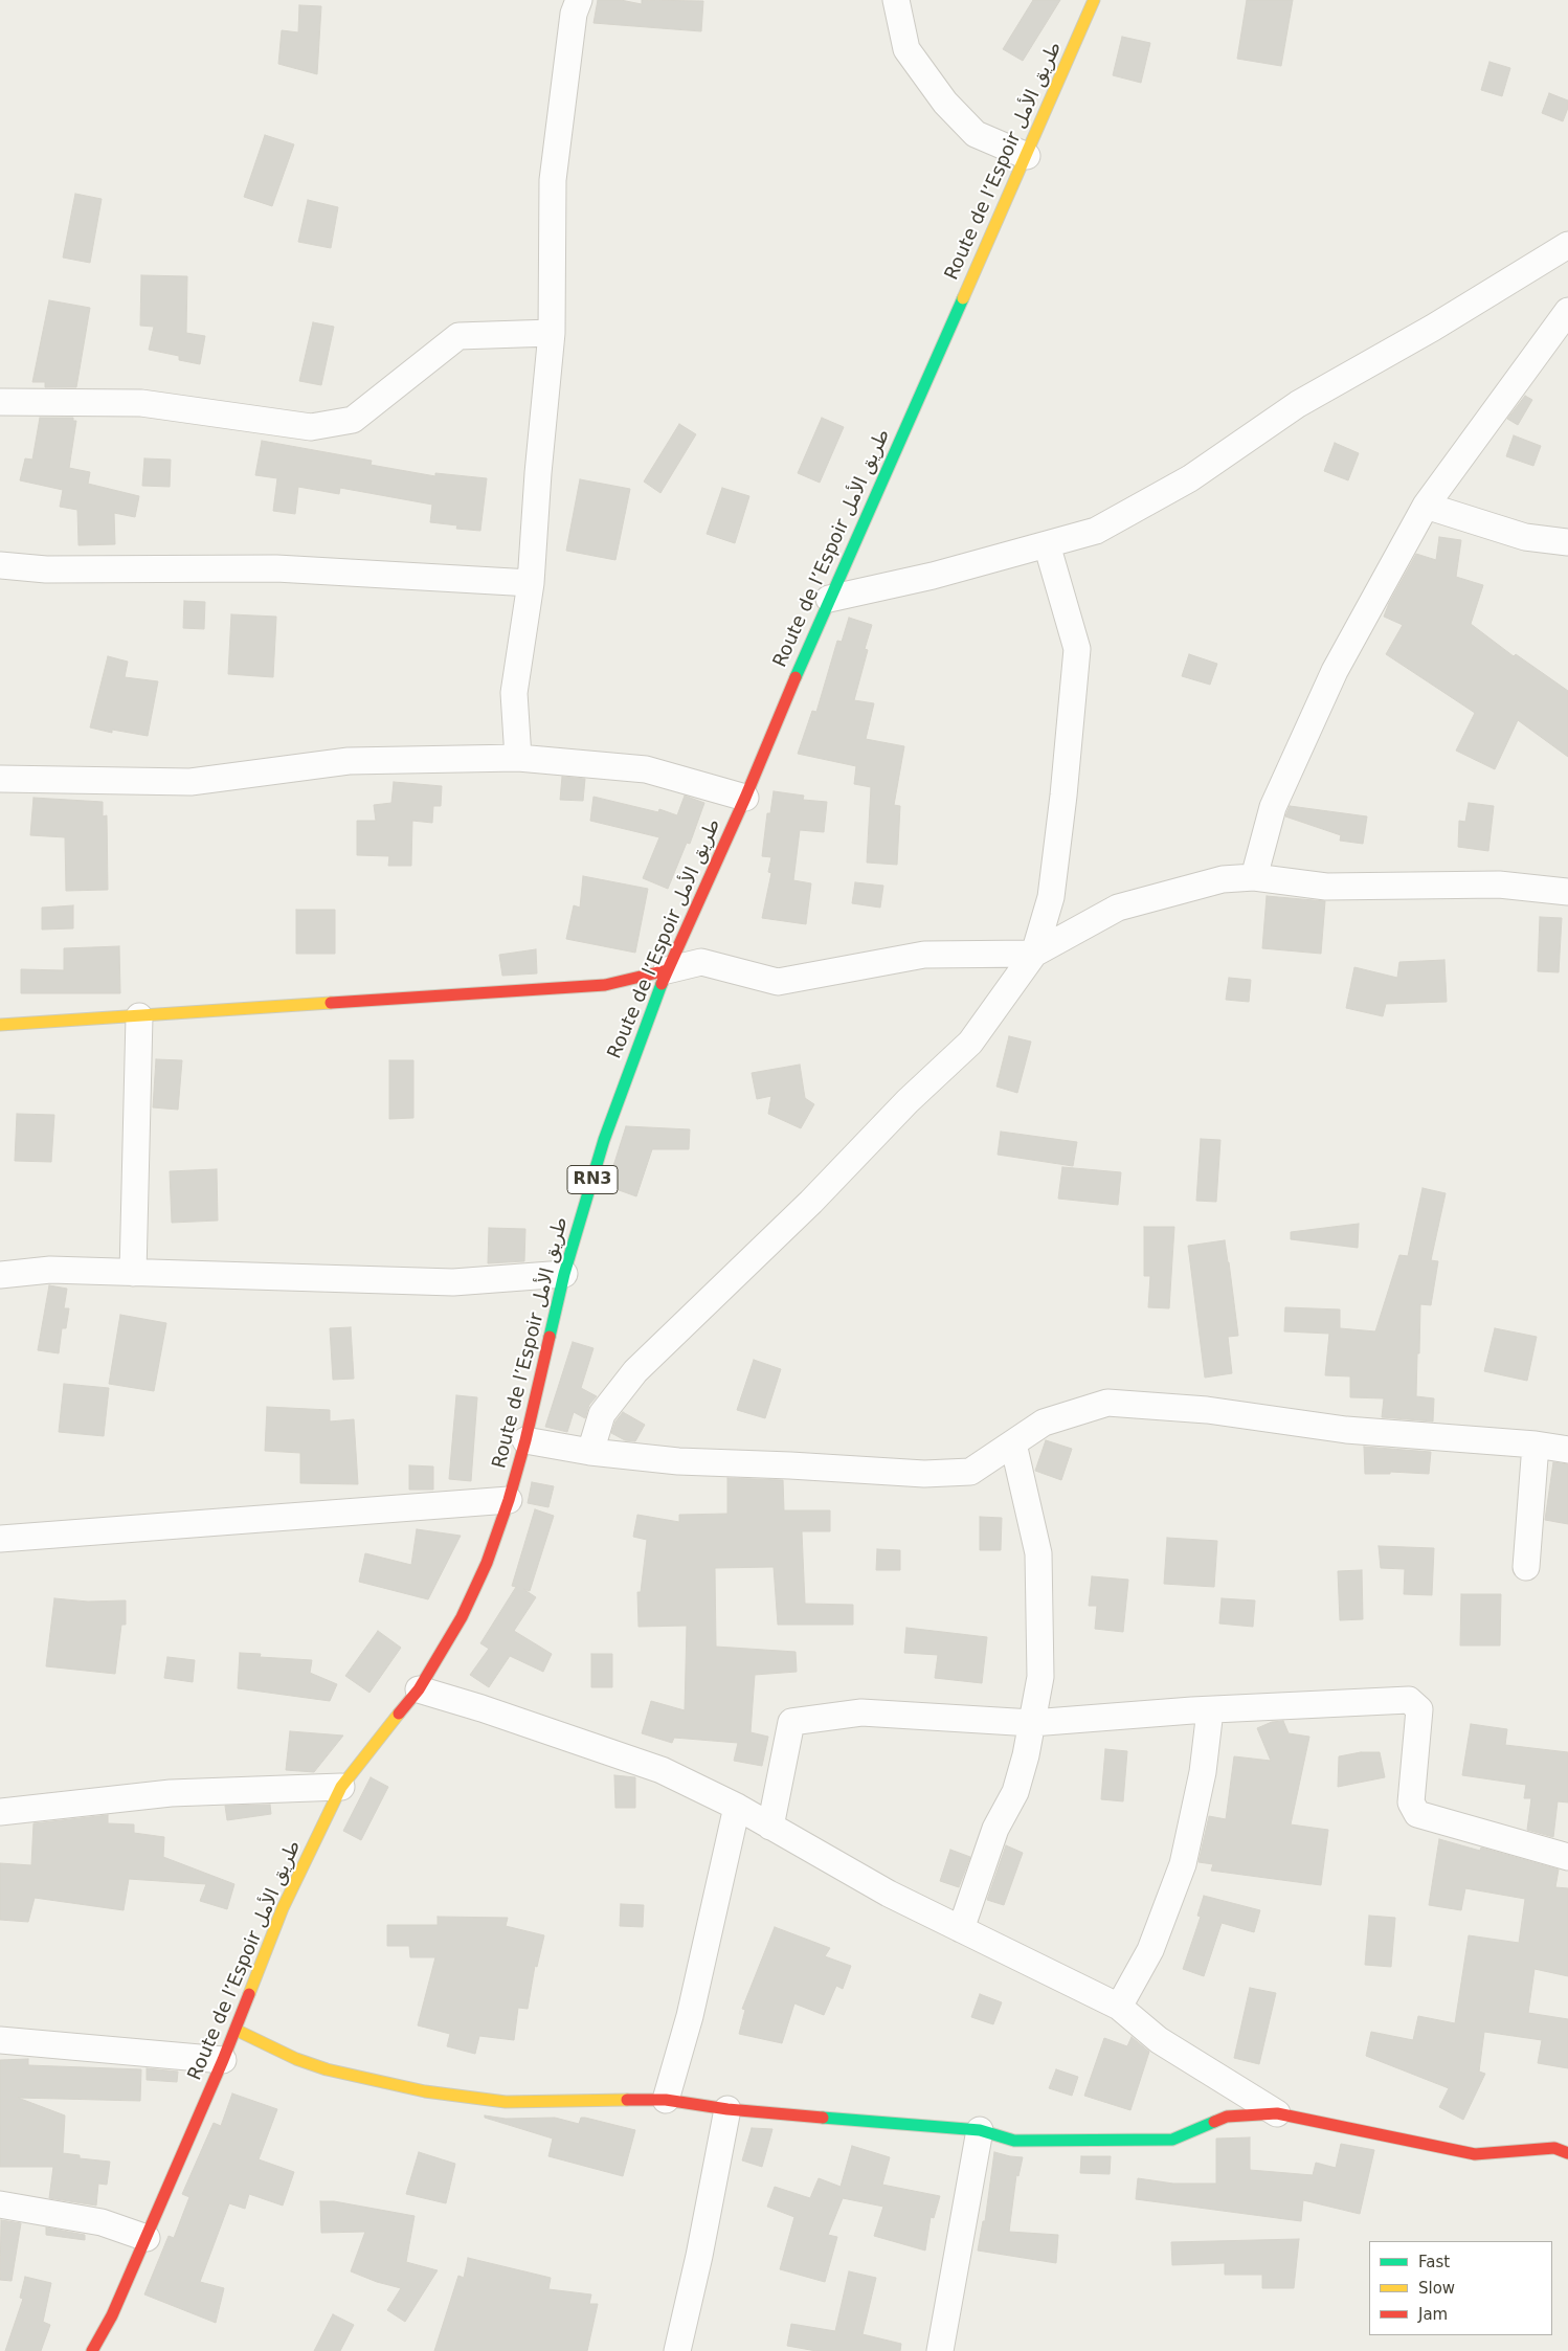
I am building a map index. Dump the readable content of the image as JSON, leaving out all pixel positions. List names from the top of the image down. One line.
{"streets":{"main road":["Route de l’Espoir طريق الأمل","RN3"]},"legend":["Fast","Slow","Jam"]}
